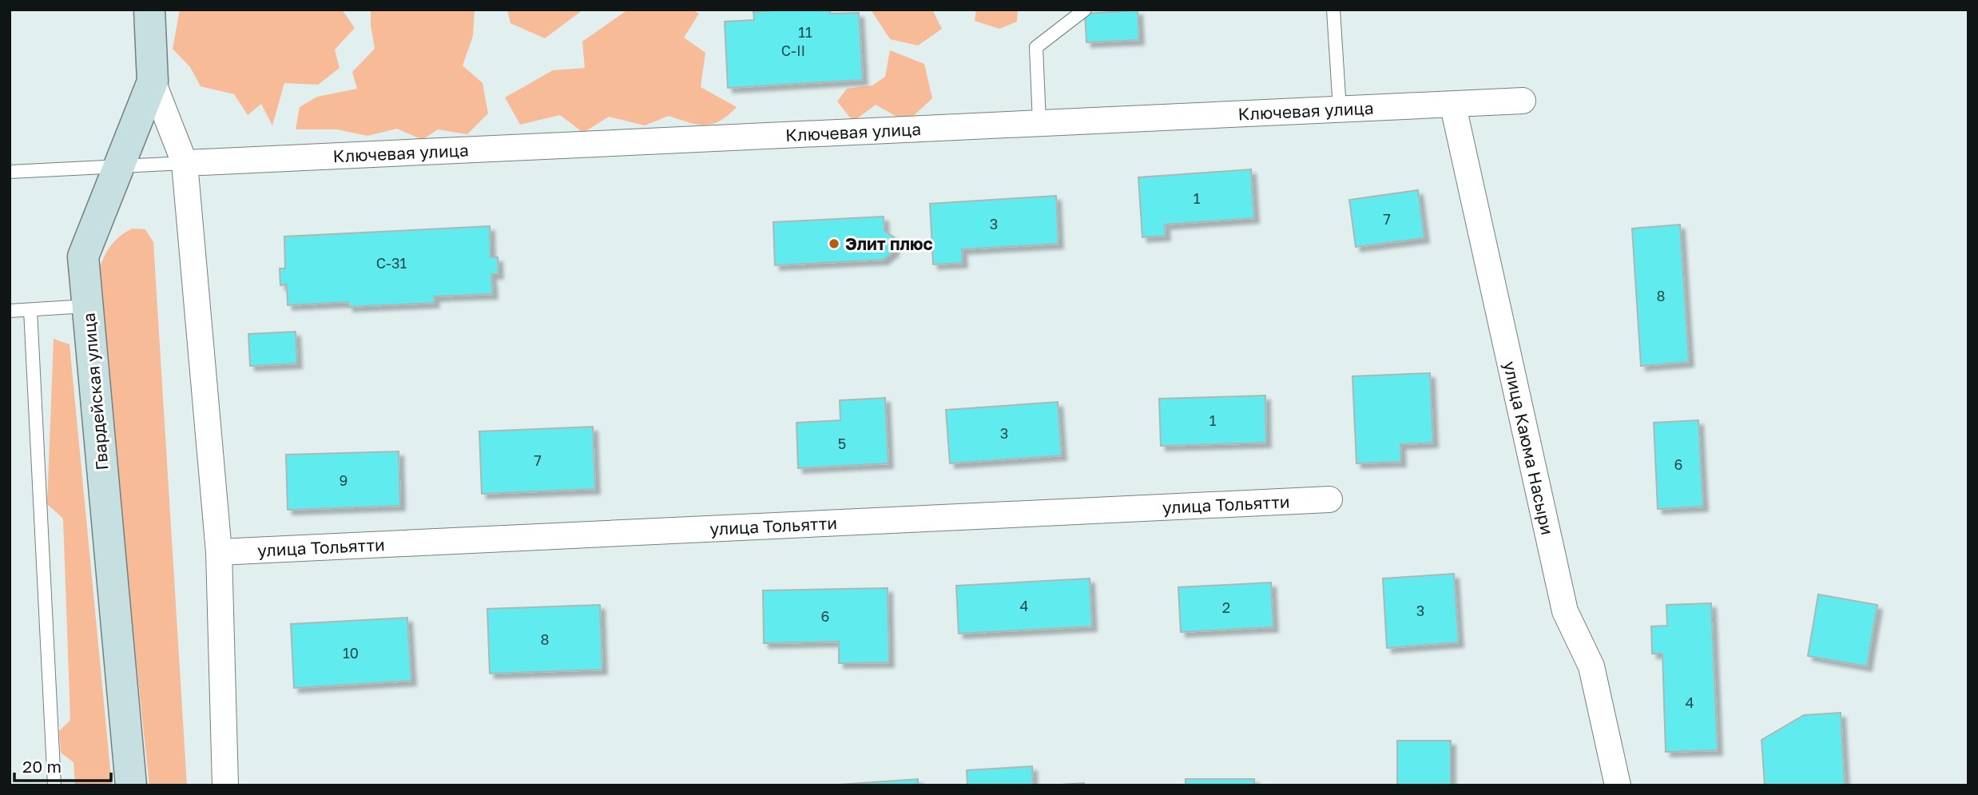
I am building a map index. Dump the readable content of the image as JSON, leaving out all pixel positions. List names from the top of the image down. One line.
{"streets":{"street":["Ключевая улица","Гвардейская улица","улица Каюма Насыри","улица Тольятти"]},"crossings":[["Ключевая улица","улица Каюма Насыри"]],"places":["Элит плюс"],"house_numbers":["11","С-II","1","7","3","С-31","8","1","3","5","7","6","9","4","2","3","6","8","10","4"],"scale_bar":"20 m"}
